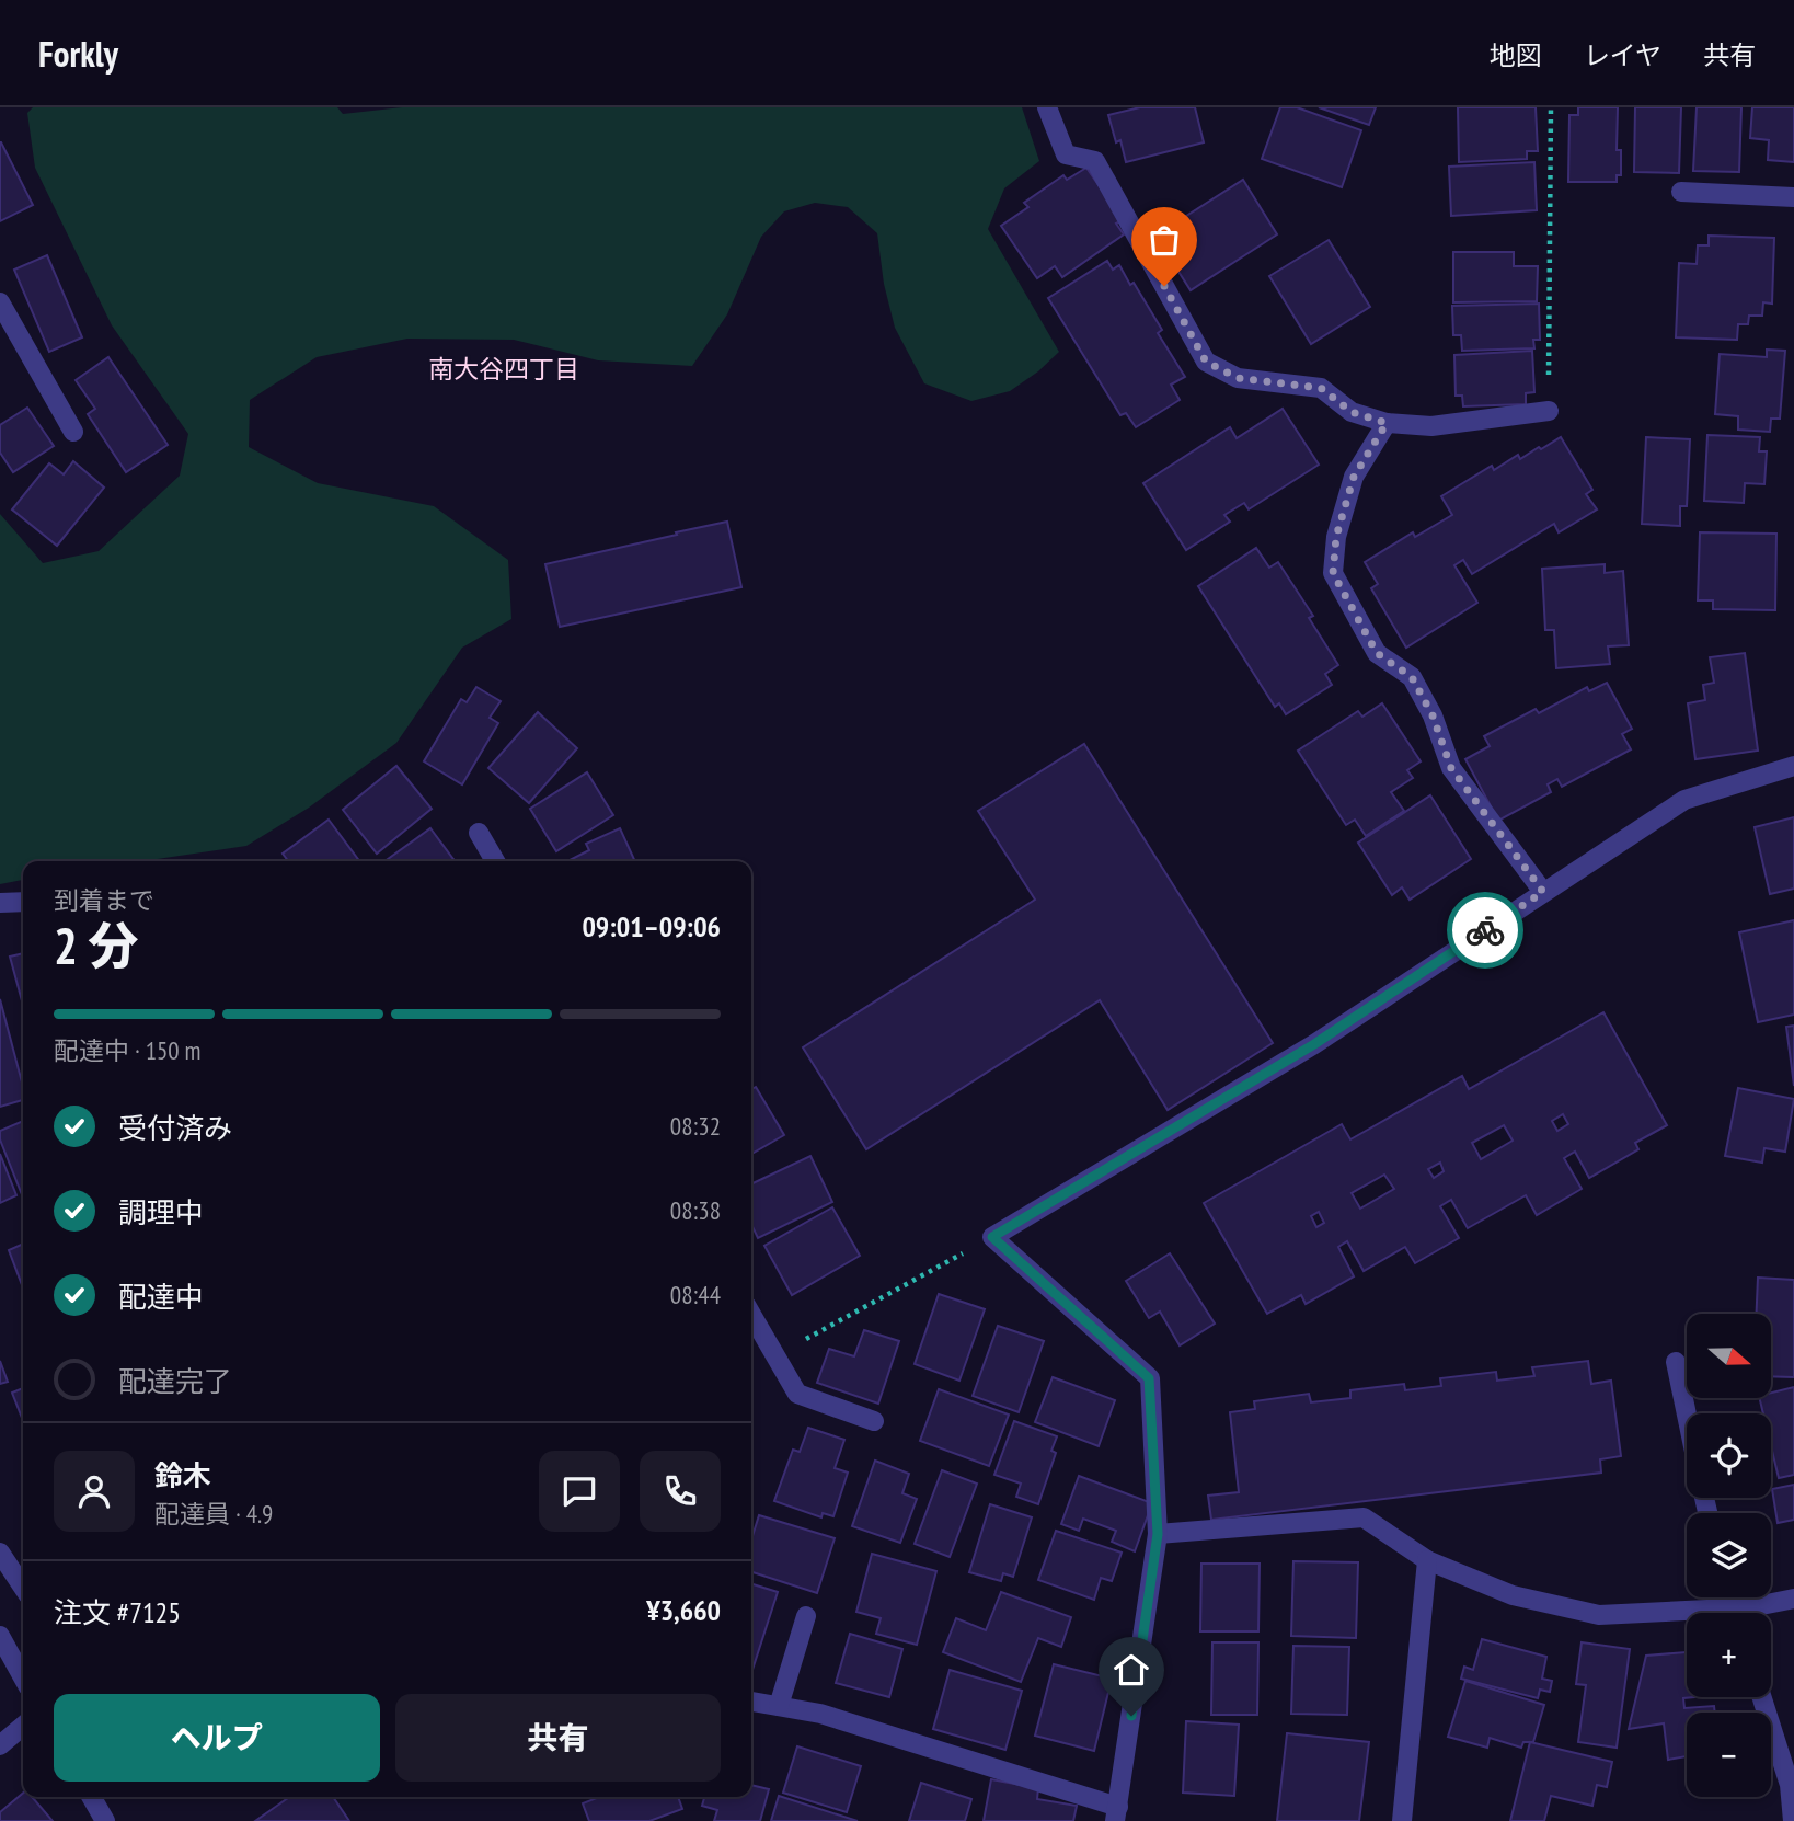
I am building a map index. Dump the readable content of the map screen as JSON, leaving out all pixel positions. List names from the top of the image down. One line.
{"districts":["南大谷四丁目"],"north":"right","page":{"header":"Forkly","nav":["地図","レイヤ","共有"],"heading":["2 分","到着まで","09:01–09:06"],"panel":["鈴木","配達員 · 4.9","注文 #7125","¥3,660"],"bar":"配達中 · 150 m","list":[["受付済み","08:32"],["調理中","08:38"],["配達中","08:44"],"配達完了"],"map_buttons":["+","−"],"buttons":["ヘルプ","共有"]}}
